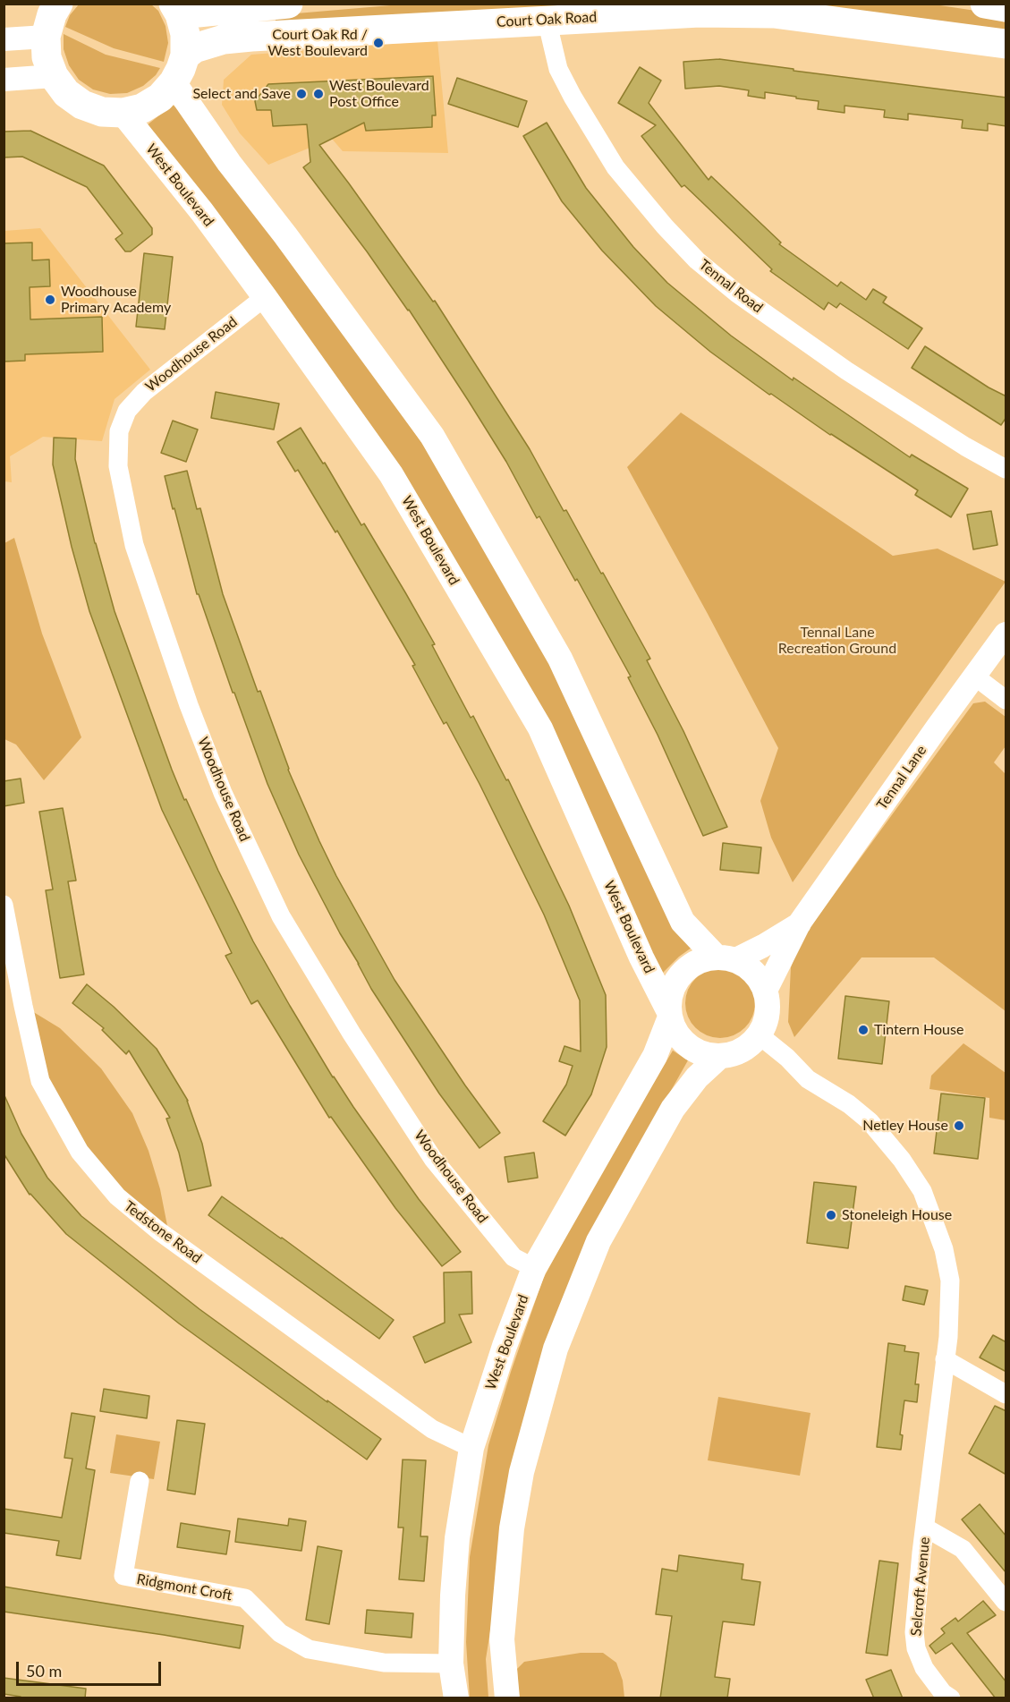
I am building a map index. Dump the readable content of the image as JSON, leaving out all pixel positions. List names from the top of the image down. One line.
{"streets":{"main road":["Court Oak Road","West Boulevard"],"street":["Tennal Road","Woodhouse Road","Tennal Lane","Tedstone Road","Selcroft Avenue","Ridgmont Croft"]},"crossings":[["Court Oak Road","Tennal Road"],["West Boulevard","Woodhouse Road"],["West Boulevard","Tennal Lane"],["West Boulevard","Tedstone Road"],["West Boulevard","Selcroft Avenue"],["West Boulevard","Ridgmont Croft"],["Tennal Lane","Selcroft Avenue"]],"parks":["Tennal Lane Recreation Ground"],"places":["Court Oak Rd / West Boulevard","Select and Save","West Boulevard Post Office","Woodhouse Primary Academy","Tintern House","Netley House","Stoneleigh House"],"scale_bar":"50 m"}
